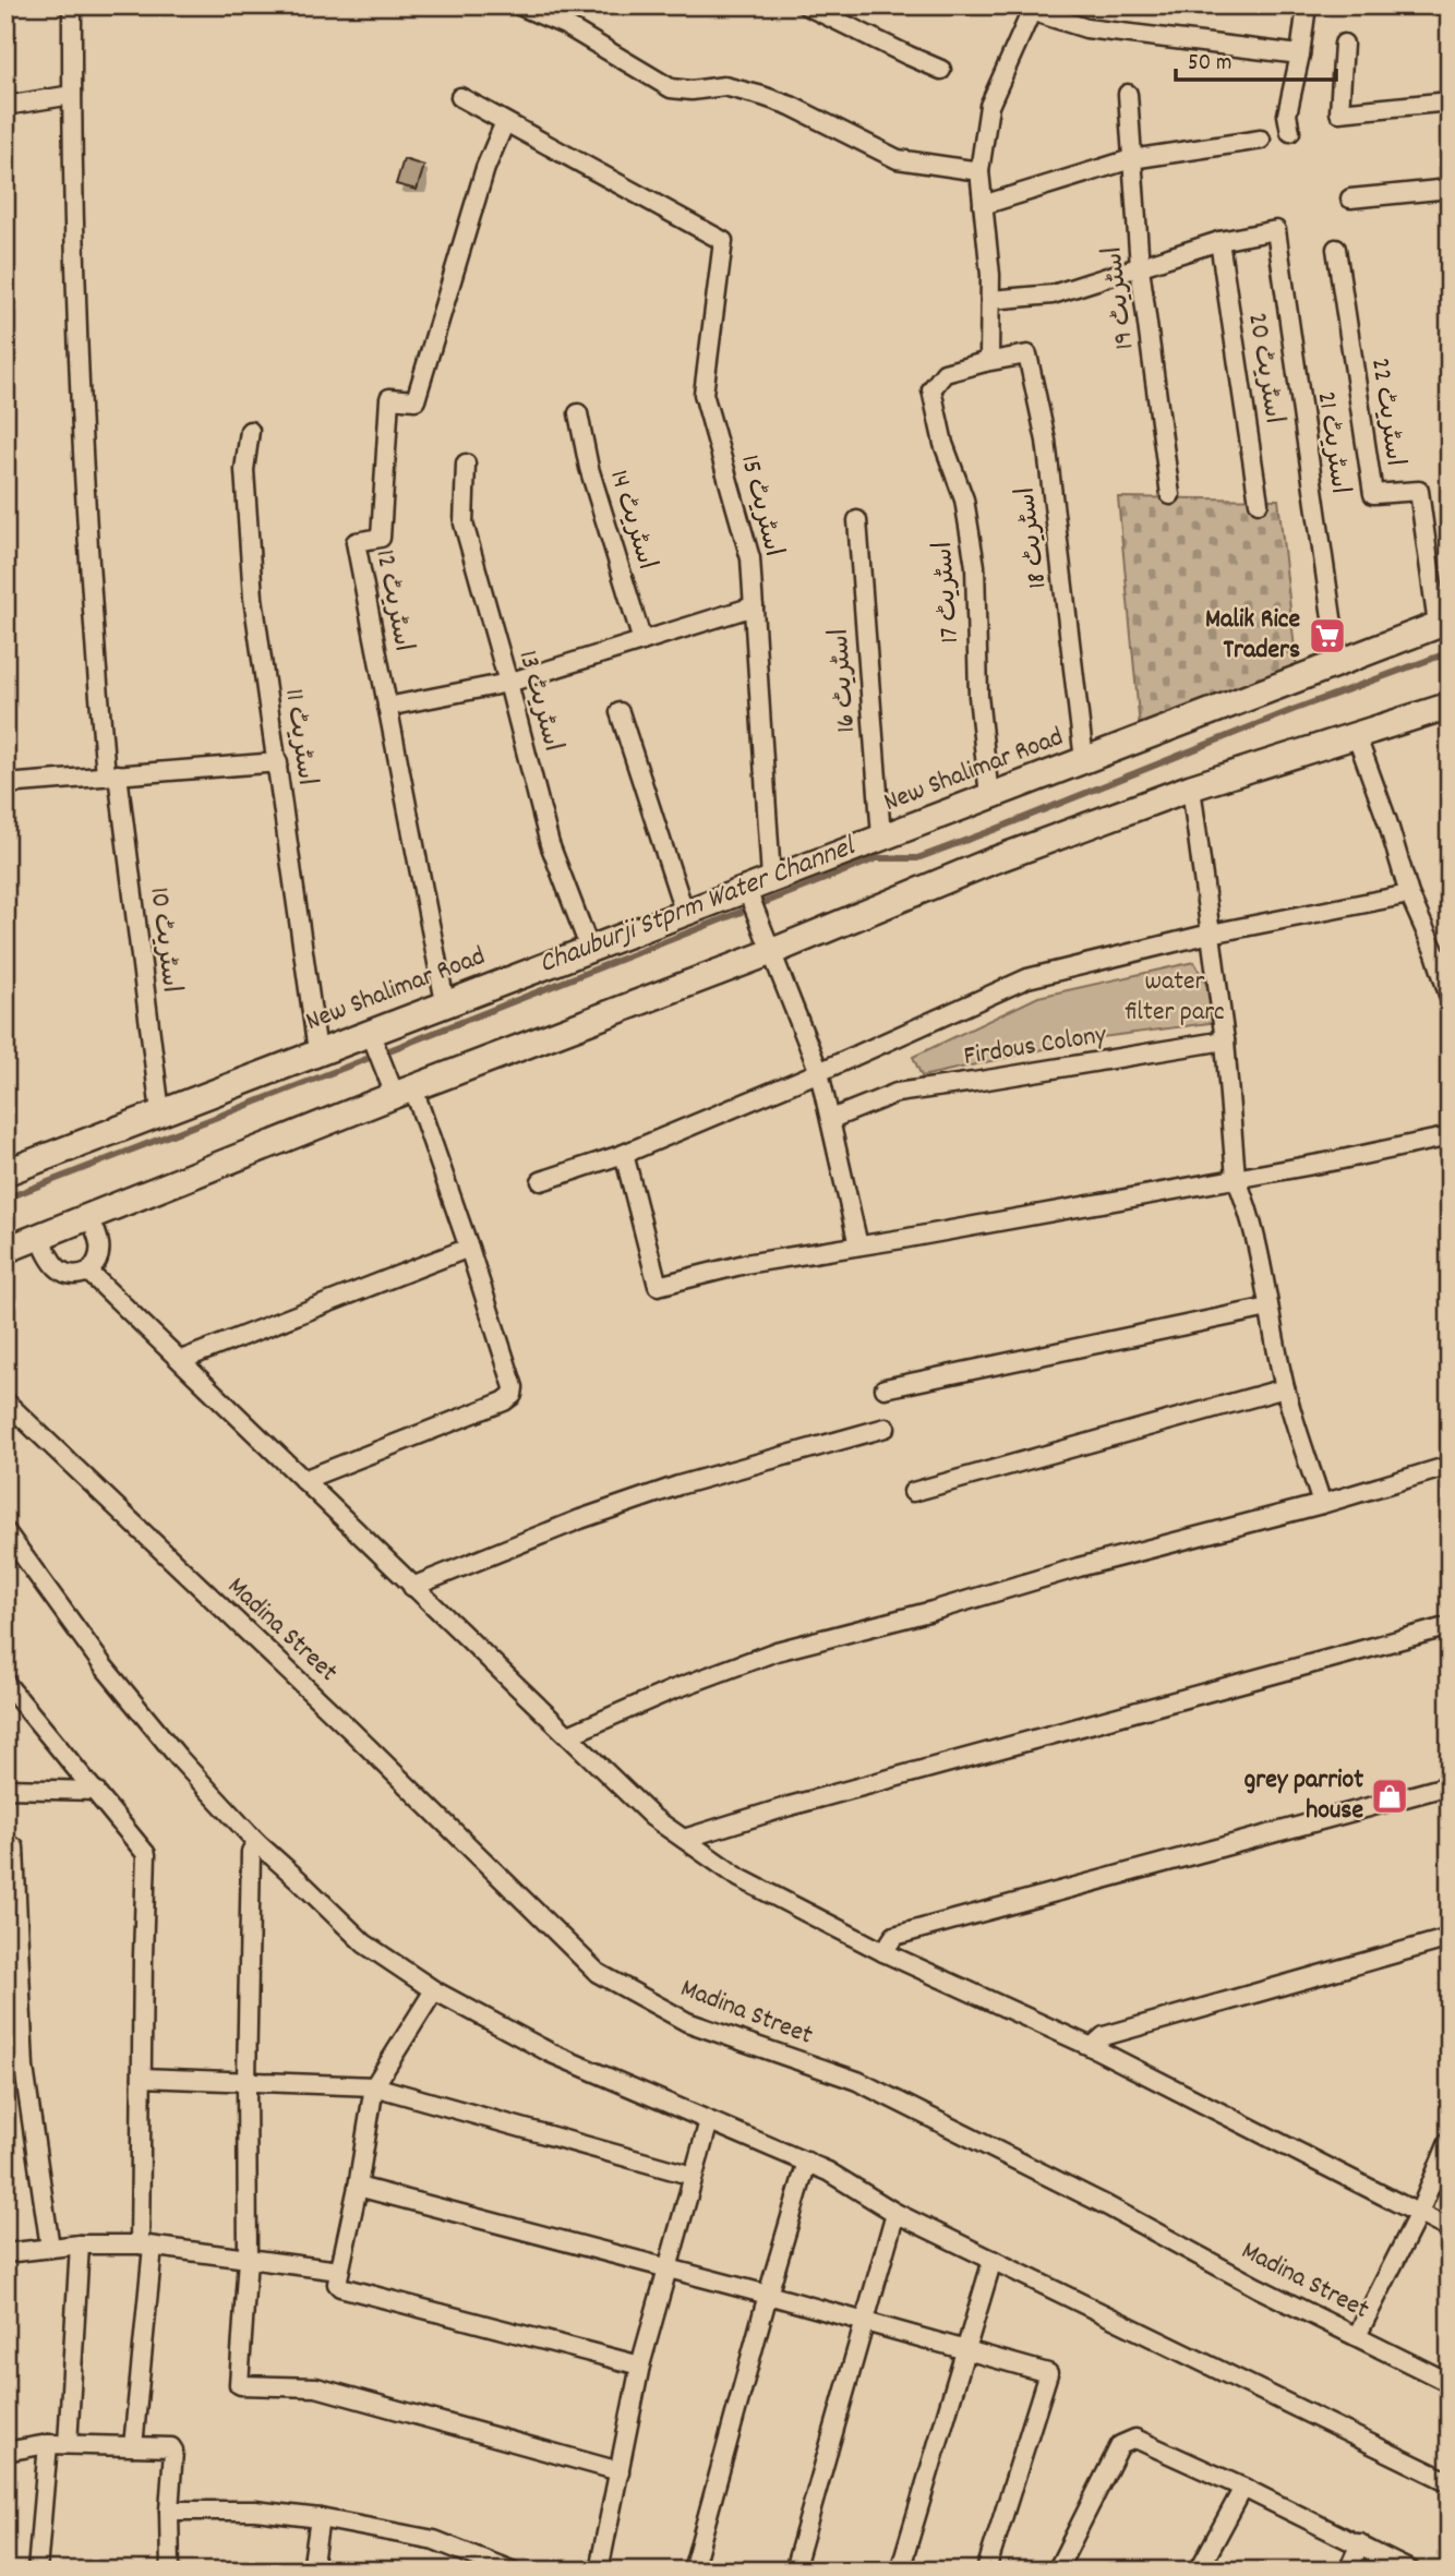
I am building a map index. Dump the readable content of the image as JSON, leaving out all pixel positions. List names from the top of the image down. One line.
{"streets":{"street":["اسٹریٹ 19","اسٹریٹ 20","اسٹریٹ 22","اسٹریٹ 21","اسٹریٹ 15","اسٹریٹ 14","اسٹریٹ 18","اسٹریٹ 17","اسٹریٹ 12","اسٹریٹ 16","اسٹریٹ 13","اسٹریٹ 11","New Shalimar Road","اسٹریٹ 10","Firdous Colony","Madina Street"]},"crossings":[["اسٹریٹ 20","اسٹریٹ 21"],["اسٹریٹ 22","New Shalimar Road"],["اسٹریٹ 21","New Shalimar Road"],["اسٹریٹ 15","اسٹریٹ 12"],["اسٹریٹ 15","New Shalimar Road"],["اسٹریٹ 18","اسٹریٹ 17"],["اسٹریٹ 18","New Shalimar Road"],["اسٹریٹ 17","New Shalimar Road"],["اسٹریٹ 12","New Shalimar Road"],["اسٹریٹ 16","New Shalimar Road"],["اسٹریٹ 13","New Shalimar Road"],["اسٹریٹ 11","New Shalimar Road"],["New Shalimar Road","اسٹریٹ 10"]],"water":["Chauburji Stprm Water Channel"],"parks":["water filter parc"],"places":{"supermarket":["Malik Rice Traders"],"shop":["grey parriot house"]},"scale_bar":"50 m"}
